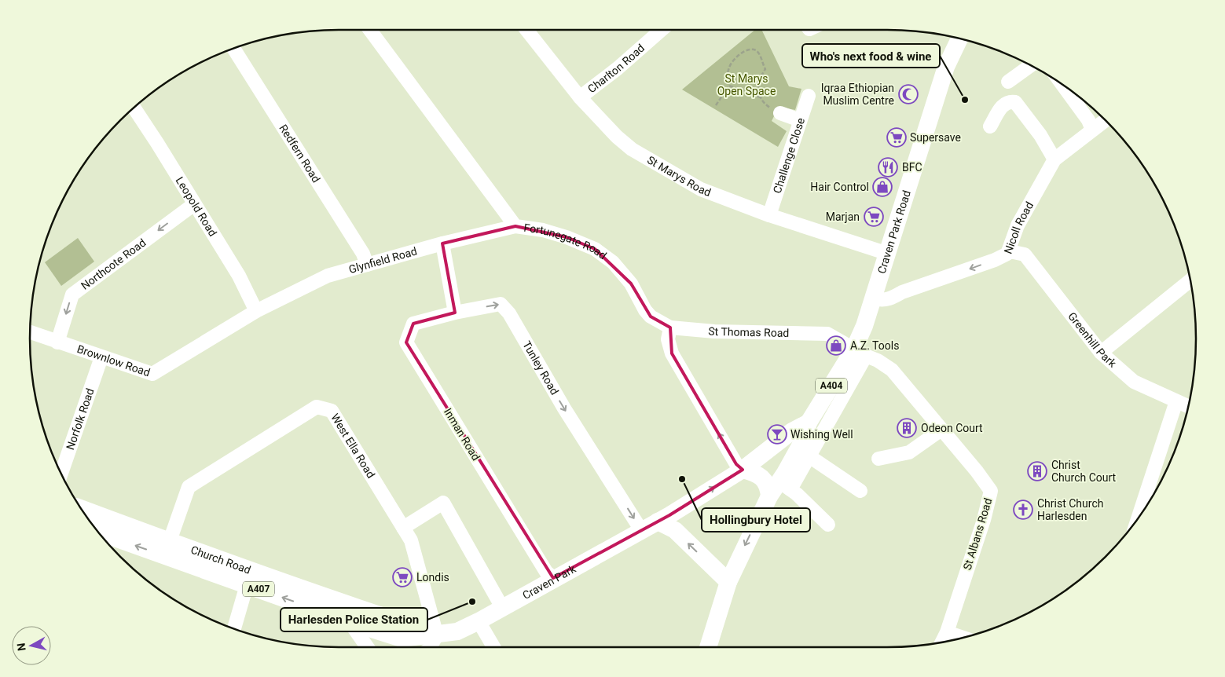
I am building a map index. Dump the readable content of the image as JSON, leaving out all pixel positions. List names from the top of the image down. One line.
{"streets":{"main road":["Craven Park Road","A404","Church Road","Craven Park","A407"],"street":["Charlton Road","Redfern Road","Challenge Close","St Marys Road","Leopold Road","Nicoll Road","Fortunegate Road","Glynfield Road","Northcote Road","St Thomas Road","Greenhill Park","Brownlow Road","Tunley Road","Norfolk Road","Inman Road","West Ella Road","St Albans Road"]},"crossings":[["Charlton Road","St Marys Road"],["Redfern Road","Glynfield Road"],["Challenge Close","St Marys Road"],["St Marys Road","Craven Park Road"],["Leopold Road","Glynfield Road"],["Leopold Road","Northcote Road"],["Leopold Road","Brownlow Road"],["Nicoll Road","Craven Park Road"],["Nicoll Road","Greenhill Park"],["Craven Park Road","A404"],["Craven Park Road","St Albans Road"],["Fortunegate Road","Glynfield Road"],["Fortunegate Road","St Thomas Road"],["Glynfield Road","Brownlow Road"],["Northcote Road","Brownlow Road"],["St Thomas Road","St Albans Road"],["Brownlow Road","Norfolk Road"],["Tunley Road","Inman Road"],["Tunley Road","Craven Park"],["Inman Road","Craven Park"],["West Ella Road","Church Road"],["West Ella Road","Craven Park"],["Church Road","Craven Park"]],"one_way":["Nicoll Road","Northcote Road"],"parks":["St Marys Open Space"],"places":{"mosque":["Iqraa Ethiopian Muslim Centre"],"other":["Who's next food & wine","Hollingbury Hotel","Harlesden Police Station"],"supermarket":["Supersave","Marjan","Londis"],"restaurant":["BFC"],"shop":["Hair Control","A.Z. Tools"],"building":["Odeon Court","Christ Church Court"],"bar":["Wishing Well"],"church":["Christ Church Harlesden"]},"north":"left"}
